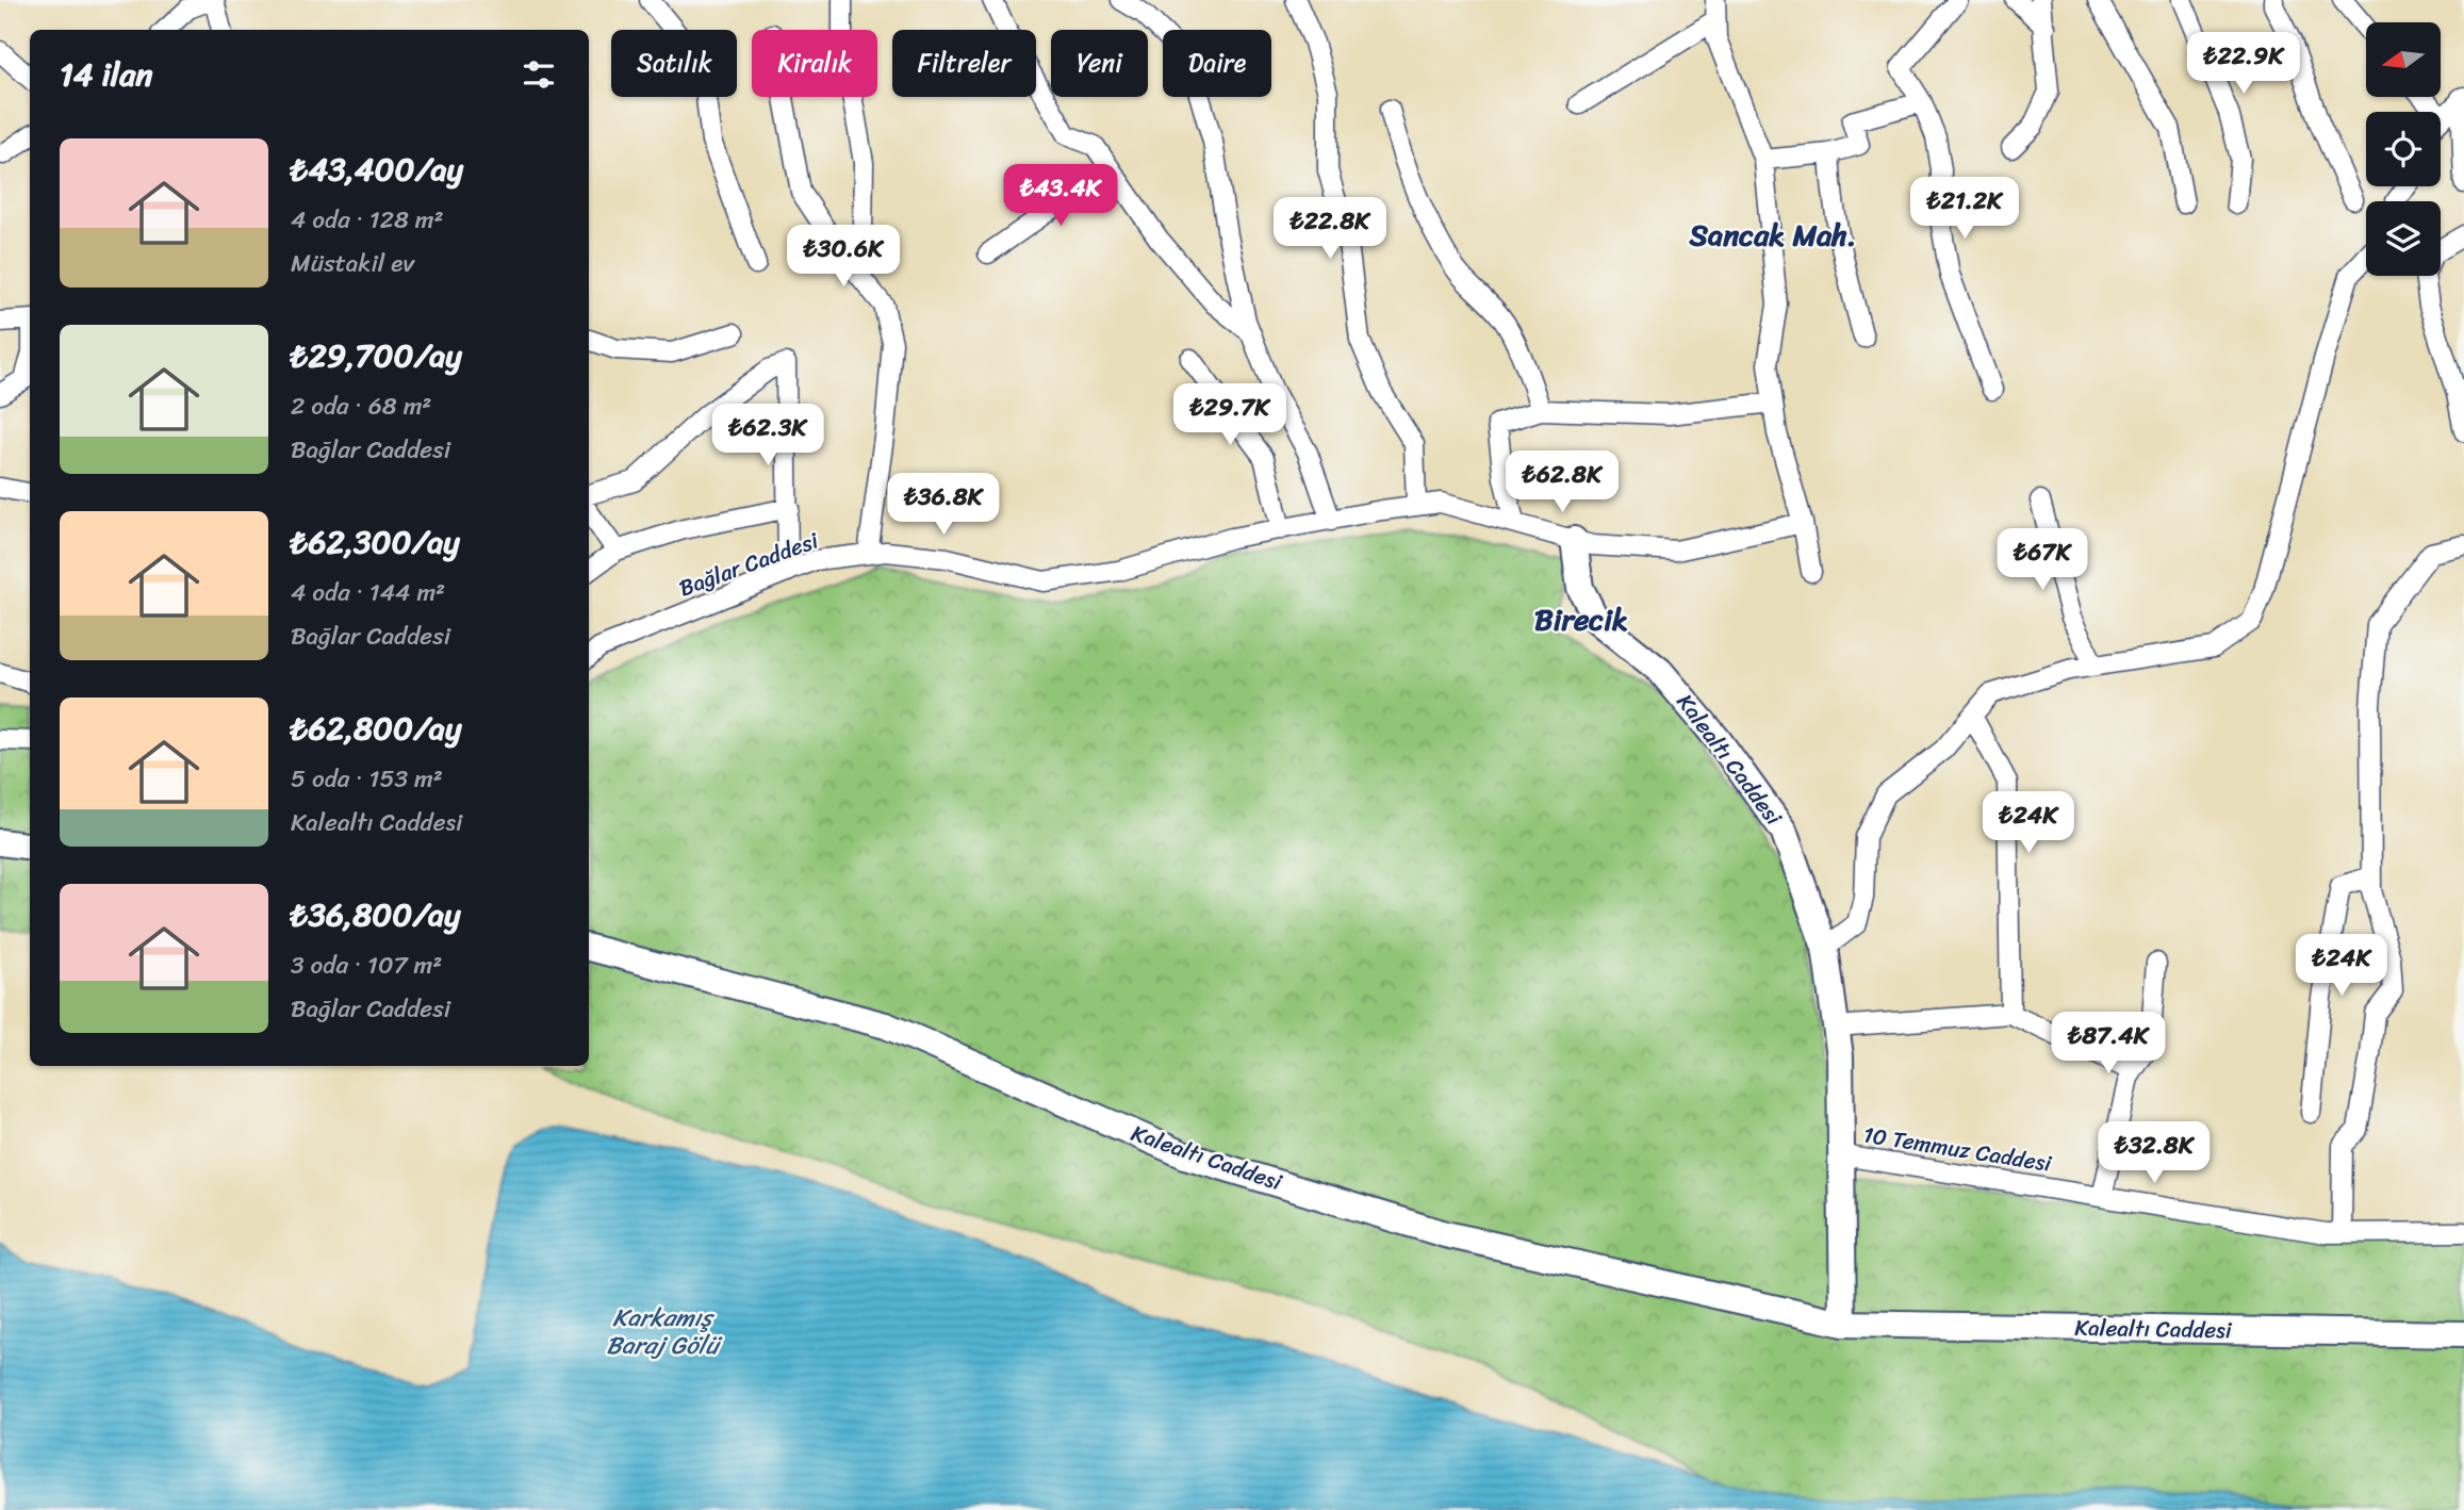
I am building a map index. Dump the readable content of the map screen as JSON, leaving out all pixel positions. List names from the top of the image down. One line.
{"streets":{"street":["Bağlar Caddesi","Kalealtı Caddesi","10 Temmuz Caddesi"]},"crossings":[["Bağlar Caddesi","Kalealtı Caddesi"],["Kalealtı Caddesi","10 Temmuz Caddesi"]],"districts":["Sancak Mah.","Birecik"],"water":["Karkamış Baraj Gölü"],"north":"left","page":{"chip":["Satılık","Kiralık","Filtreler","Yeni","Daire"],"heading":"14 ilan","price":["₺22.9K","₺43.4K","₺21.2K","₺22.8K","₺30.6K","₺29.7K","₺62.3K","₺62.8K","₺36.8K","₺67K","₺24K","₺24K","₺87.4K","₺32.8K"],"list":[{"name":"₺43,400/ay","note":"4 oda · 128 m² · Müstakil ev"},{"name":"₺29,700/ay","note":"2 oda · 68 m² · Bağlar Caddesi"},{"name":"₺62,300/ay","note":"4 oda · 144 m² · Bağlar Caddesi"},{"name":"₺62,800/ay","note":"5 oda · 153 m² · Kalealtı Caddesi"},{"name":"₺36,800/ay","note":"3 oda · 107 m² · Bağlar Caddesi"}]}}
